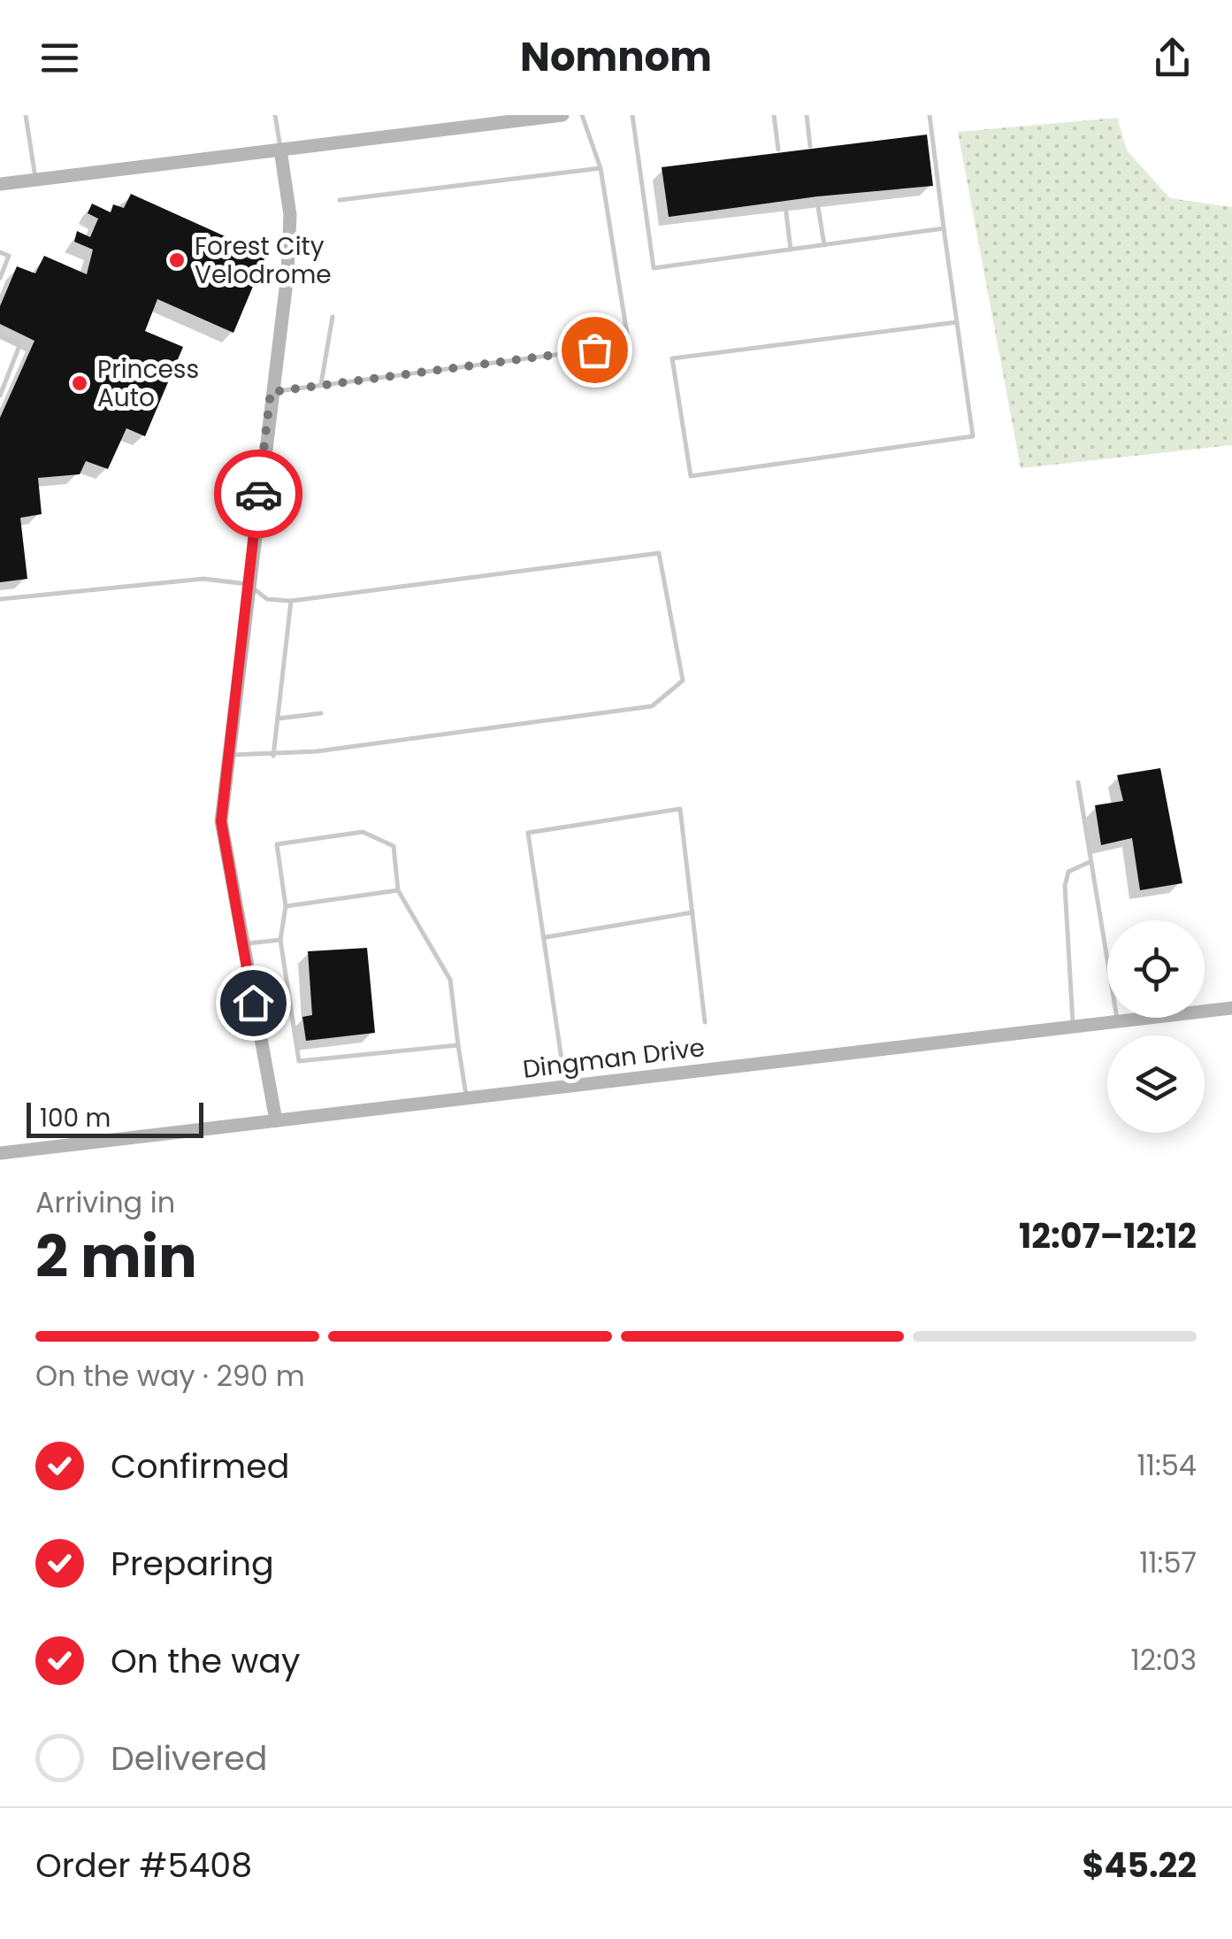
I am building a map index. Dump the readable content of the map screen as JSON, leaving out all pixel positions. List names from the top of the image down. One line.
{"streets":{"street":["Dingman Drive"]},"places":["Forest City Velodrome","Princess Auto"],"scale_bar":"100 m","page":{"header":"Nomnom","scale":"100 m","heading":["2 min","Arriving in","12:07–12:12"],"panel":["Order #5408","$45.22"],"bar":"On the way · 290 m","list":[["Confirmed","11:54"],["Preparing","11:57"],["On the way","12:03"],"Delivered"]}}
